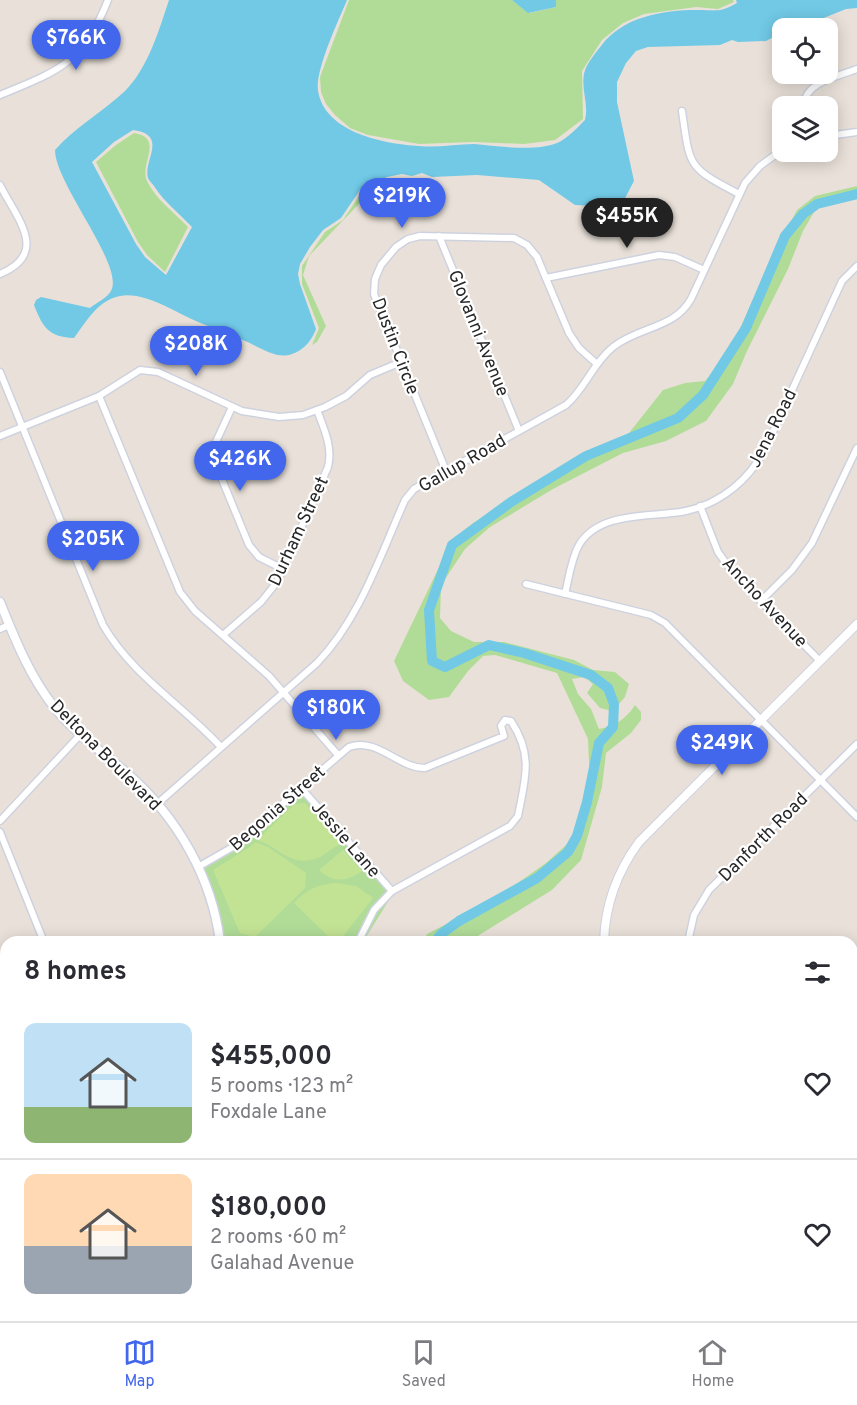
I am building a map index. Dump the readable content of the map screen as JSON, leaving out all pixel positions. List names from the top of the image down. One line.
{"streets":{"main road":["Deltona Boulevard"],"street":["Glovanni Avenue","Dustin Circle","Jena Road","Gallup Road","Durham Street","Ancho Avenue","Begonia Street","Danforth Road","Jessie Lane"]},"crossings":[["Glovanni Avenue","Dustin Circle"],["Glovanni Avenue","Gallup Road"],["Dustin Circle","Gallup Road"],["Jena Road","Ancho Avenue"],["Gallup Road","Deltona Boulevard"],["Deltona Boulevard","Begonia Street"],["Begonia Street","Jessie Lane"]],"page":{"price":["$766K","$219K","$455K","$208K","$426K","$205K","$180K","$249K"],"heading":"8 homes","list":[{"name":"$455,000","note":"5 rooms · 123 m² · Foxdale Lane"},{"name":"$180,000","note":"2 rooms · 60 m² · Galahad Avenue"}],"tabs":["Map","Saved","Home"]}}
